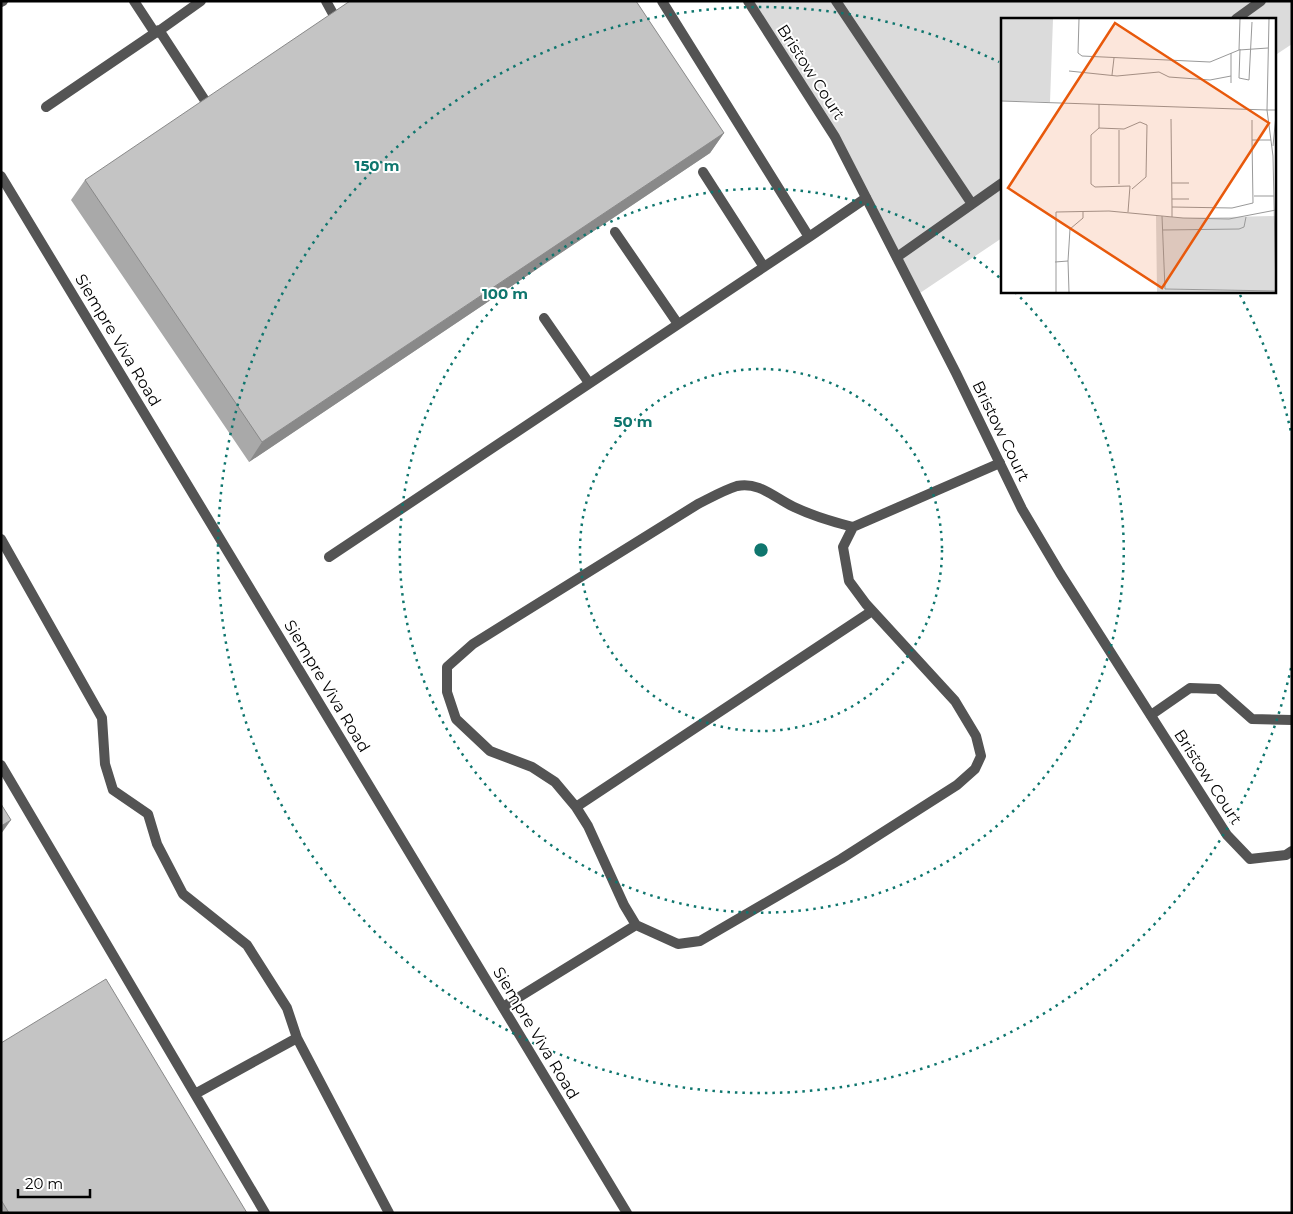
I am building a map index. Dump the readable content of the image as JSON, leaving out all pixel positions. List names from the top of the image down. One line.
{"streets":{"street":["Bristow Court","Siempre Viva Road"]},"scale_bar":"20 m","rings":["150 m","100 m","50 m"]}
